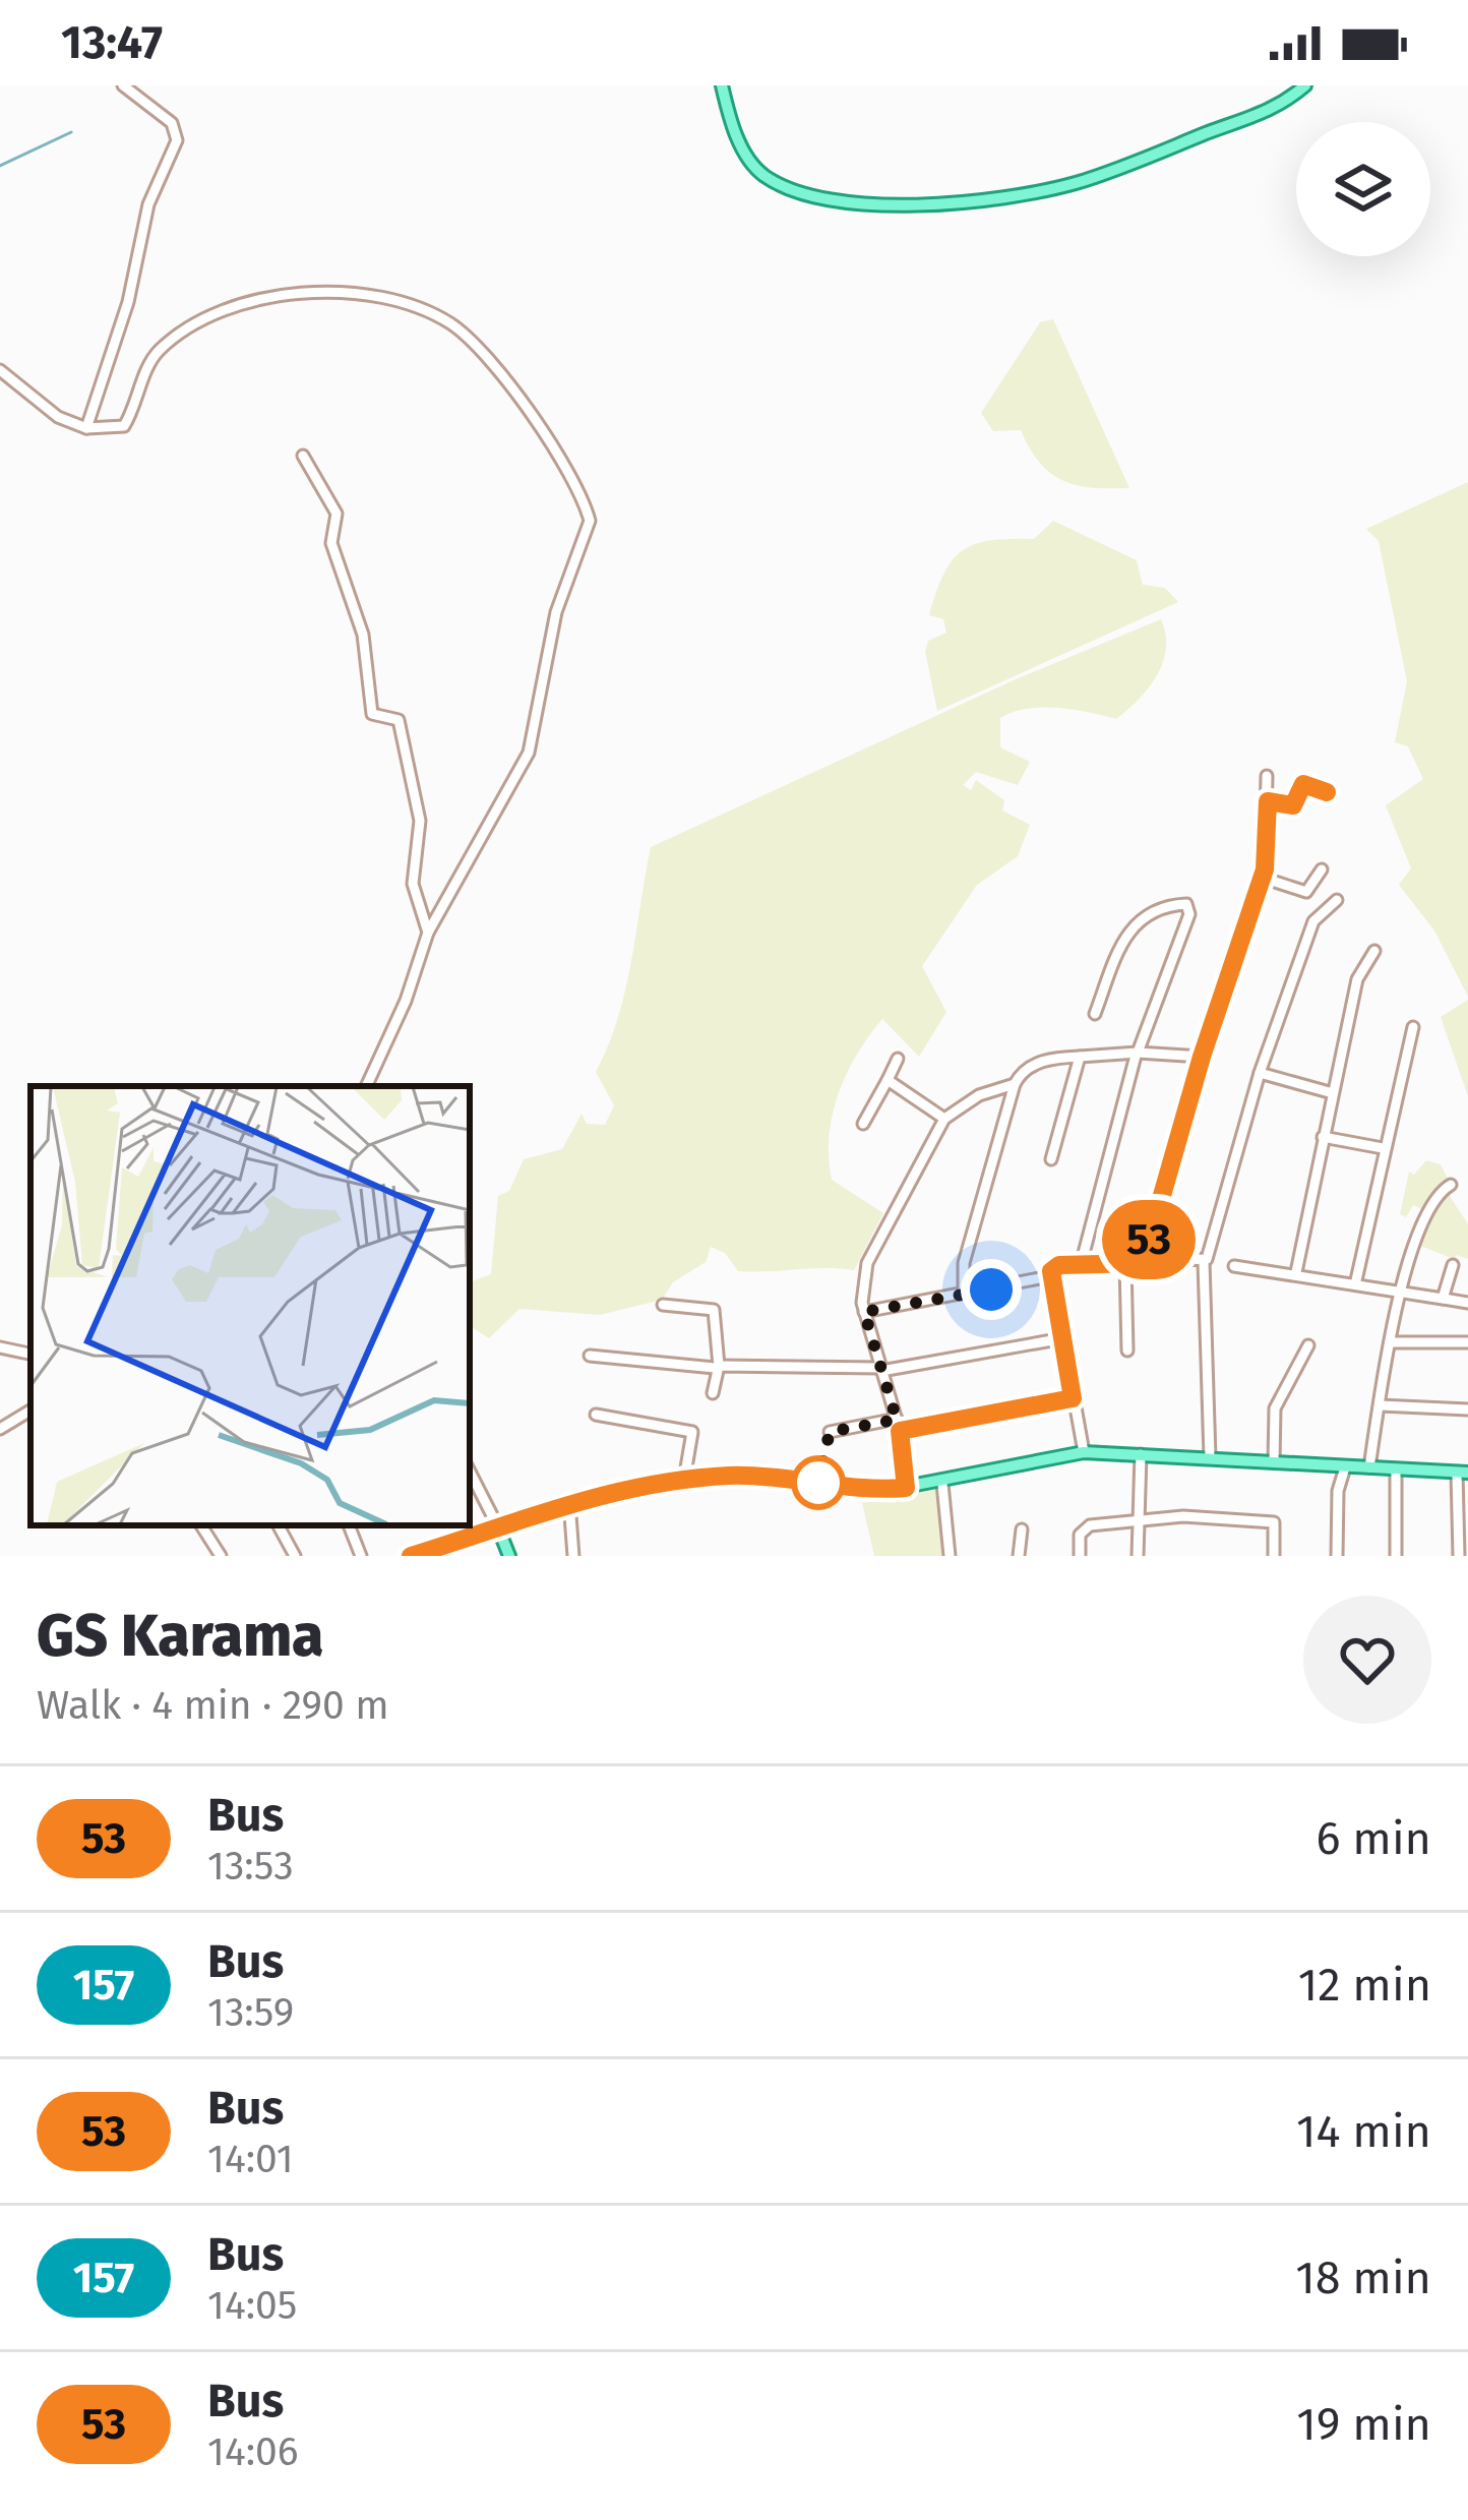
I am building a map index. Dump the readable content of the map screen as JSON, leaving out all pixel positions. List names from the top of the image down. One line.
{"lines":["bus line 53"],"page":{"status":"13:47","on_map":"53","heading":["GS Karama","Walk · 4 min · 290 m"],"list":[{"mark":"53","name":"Bus","note":"13:53","value":"6 min"},{"mark":"157","name":"Bus","note":"13:59","value":"12 min"},{"mark":"53","name":"Bus","note":"14:01","value":"14 min"},{"mark":"157","name":"Bus","note":"14:05","value":"18 min"},{"mark":"53","name":"Bus","note":"14:06","value":"19 min"}]}}
